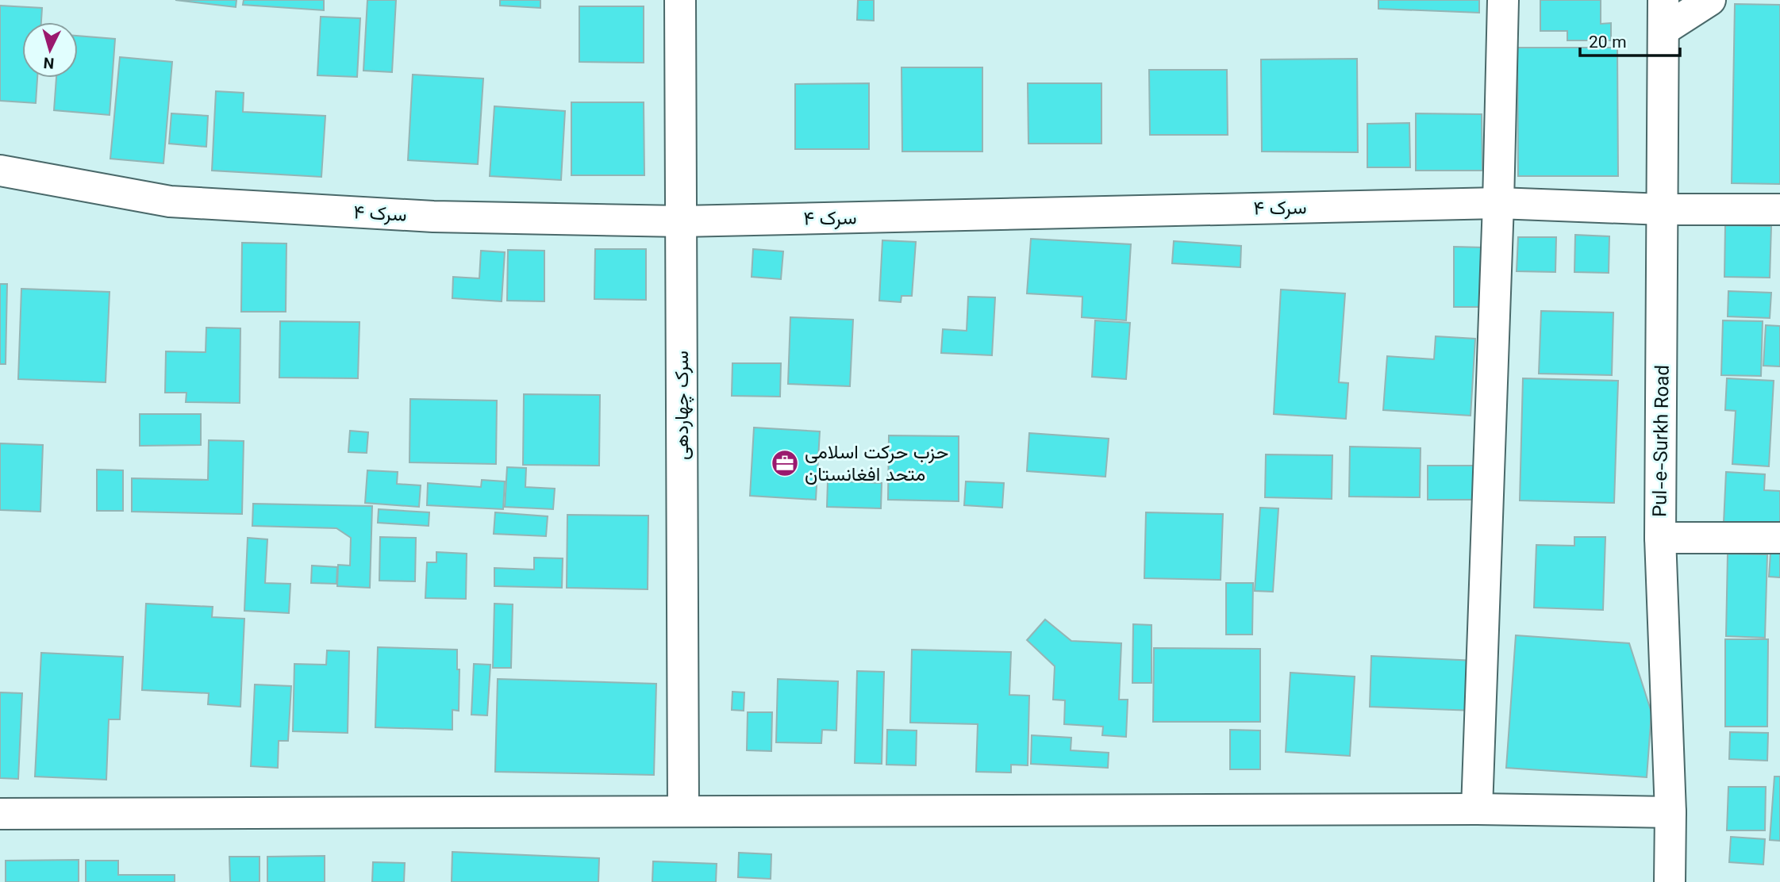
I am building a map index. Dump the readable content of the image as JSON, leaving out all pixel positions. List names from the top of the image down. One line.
{"streets":{"street":["سرک ۴","سرک چهاردهی","Pul-e-Surkh Road"]},"crossings":[["سرک ۴","سرک چهاردهی"],["سرک ۴","Pul-e-Surkh Road"]],"places":{"office":["حزب حرکت اسلامی متحد افغانستان"]},"scale_bar":"20 m","north":"bottom"}
